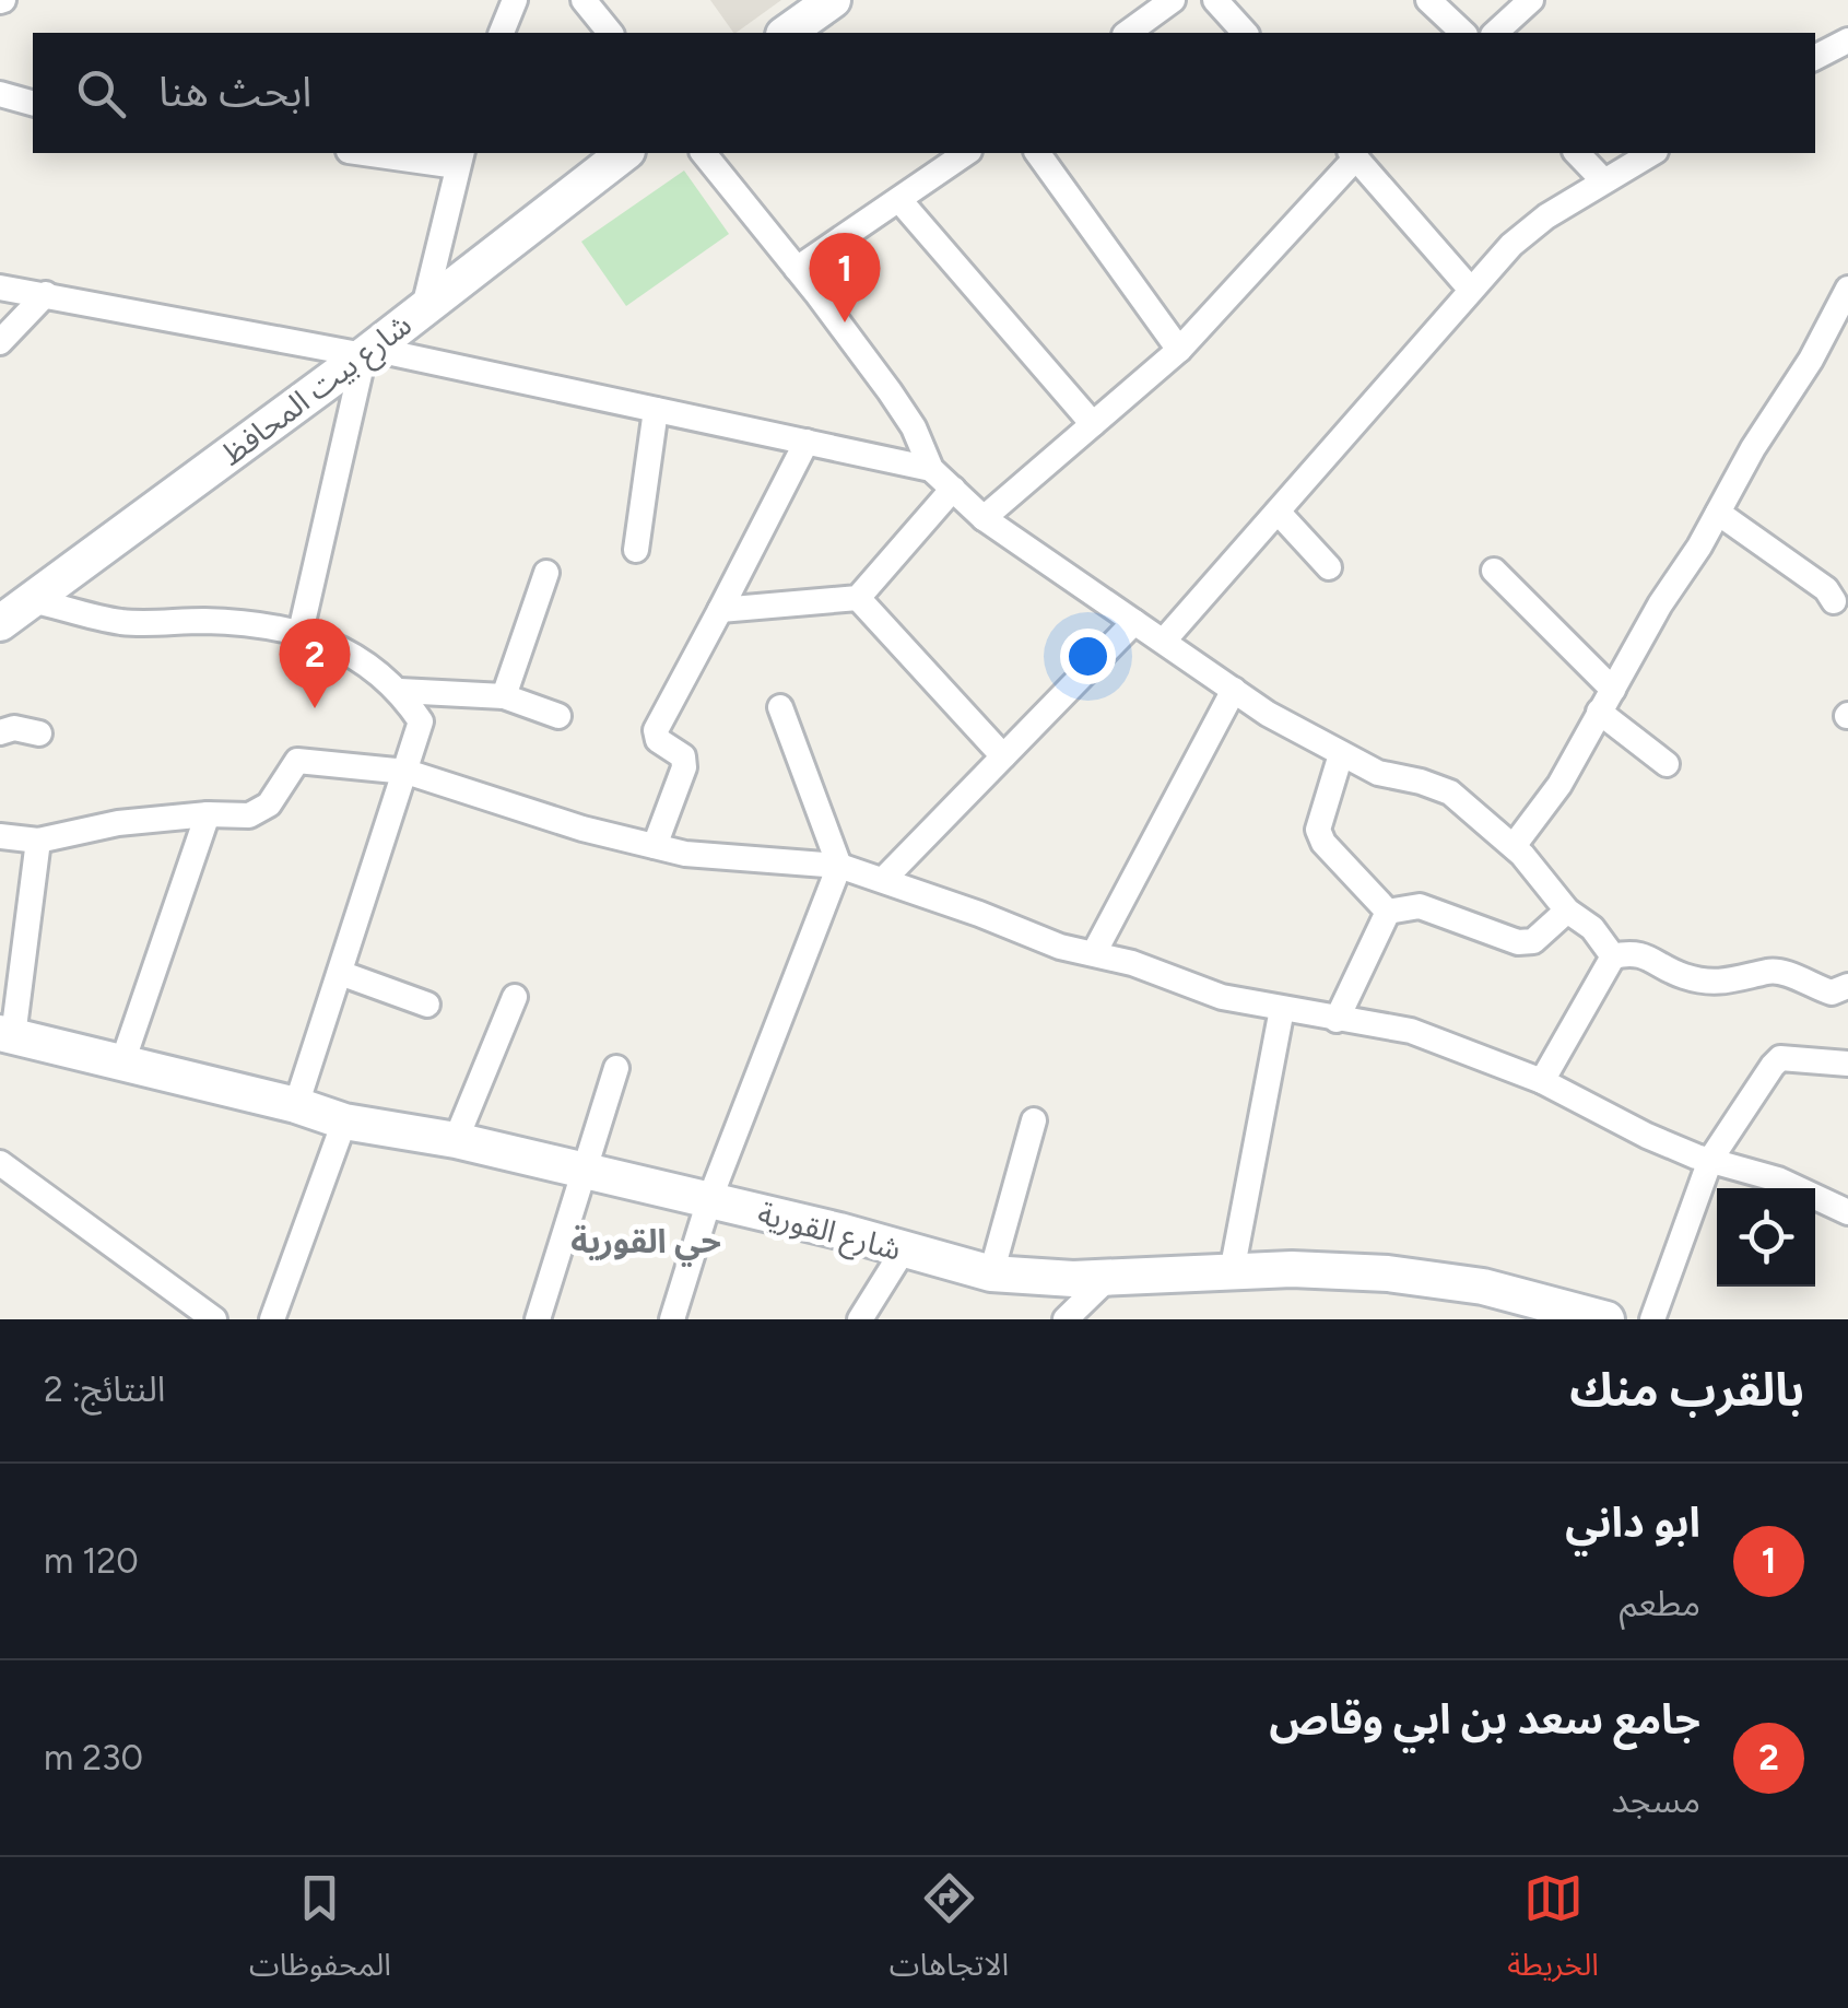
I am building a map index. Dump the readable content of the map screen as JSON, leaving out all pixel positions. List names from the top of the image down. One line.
{"streets":{"street":["شارع بيت المحافظ","شارع القورية"]},"districts":["حي القورية"],"page":{"search":"ابحث هنا","pins":["1","2"],"heading":["بالقرب منك","النتائج: 2"],"list":[{"mark":"1","name":"ابو داني","note":"مطعم","value":"120 m"},{"mark":"2","name":"جامع سعد بن ابي وقاص","note":"مسجد","value":"230 m"}],"nav":["الخريطة","الاتجاهات","المحفوظات"]}}
